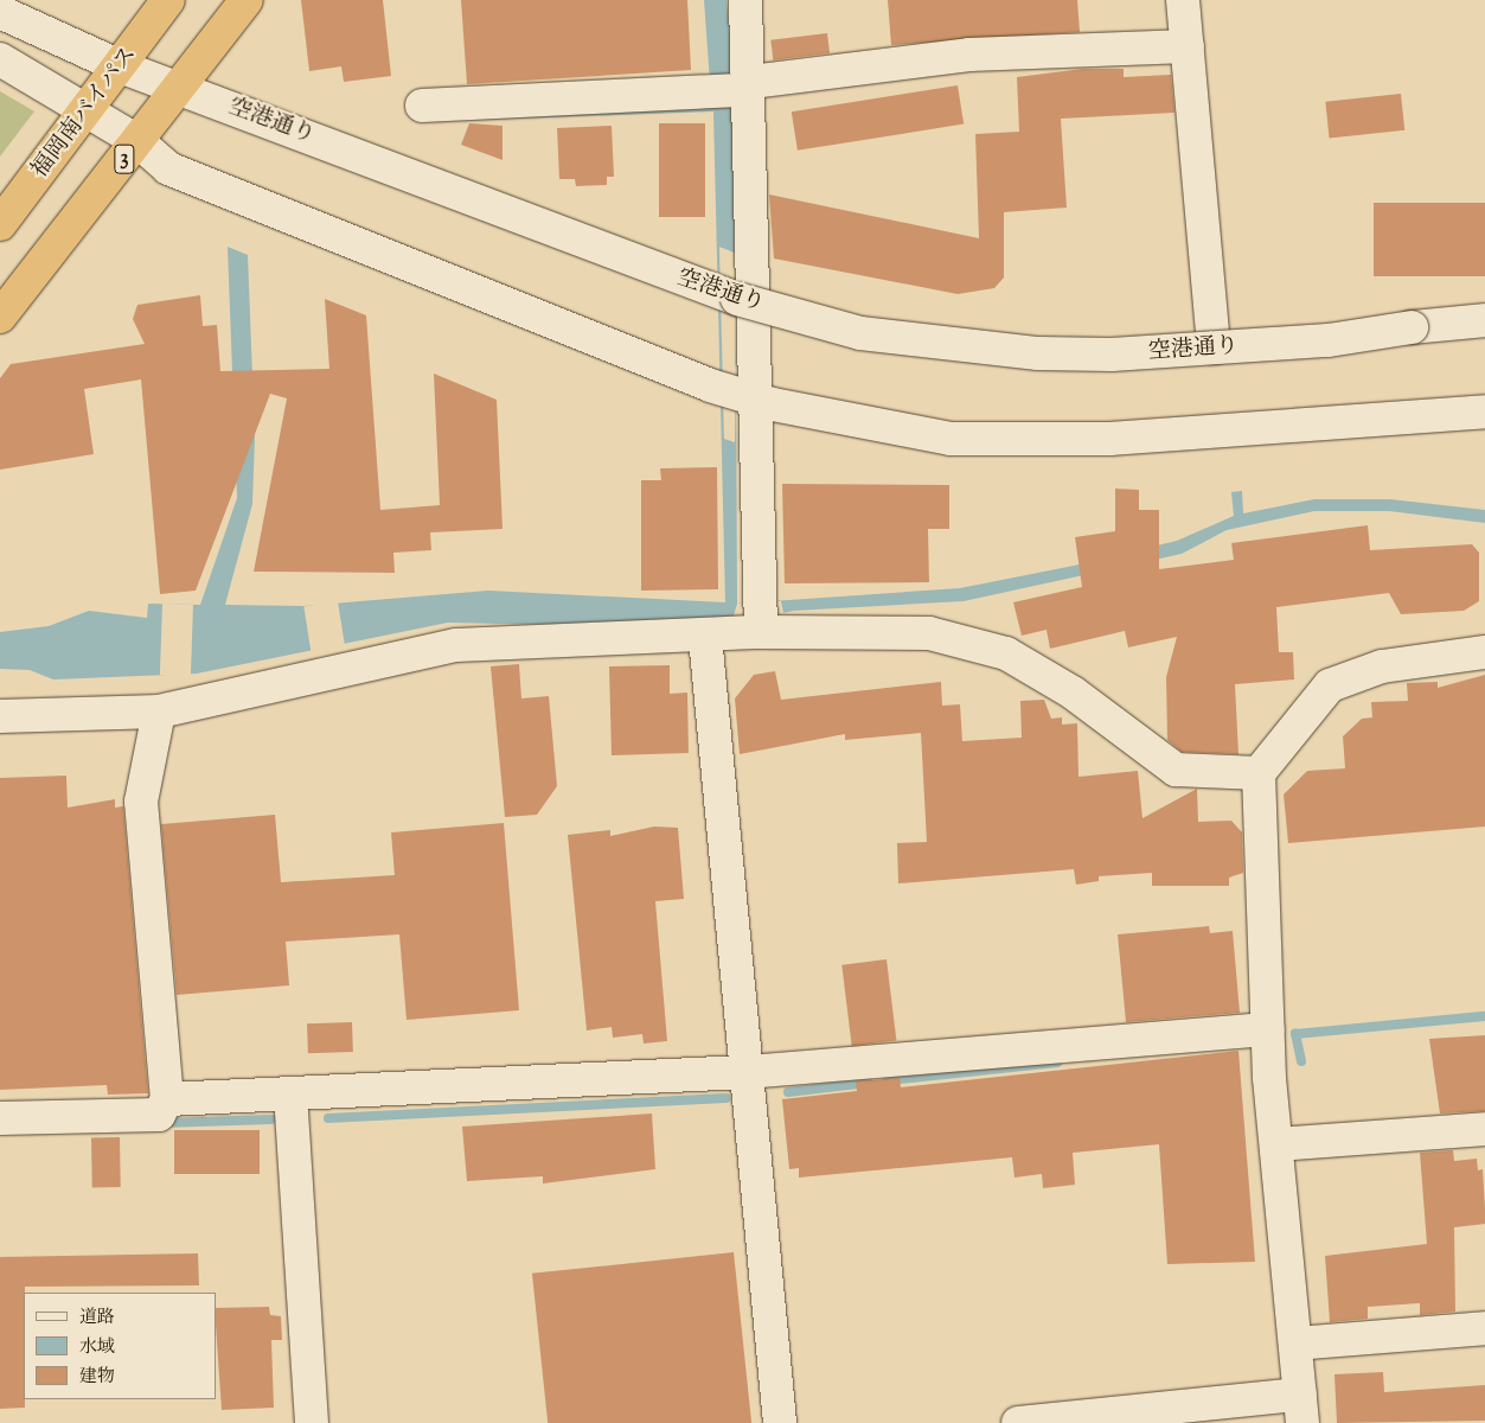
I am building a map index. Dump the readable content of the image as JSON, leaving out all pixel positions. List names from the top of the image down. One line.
{"streets":{"highway":["福岡南バイパス","3"],"street":["空港通り"]},"crossings":[["福岡南バイパス","空港通り"],["空港通り","3"]],"legend":["道路","水域","建物"]}
